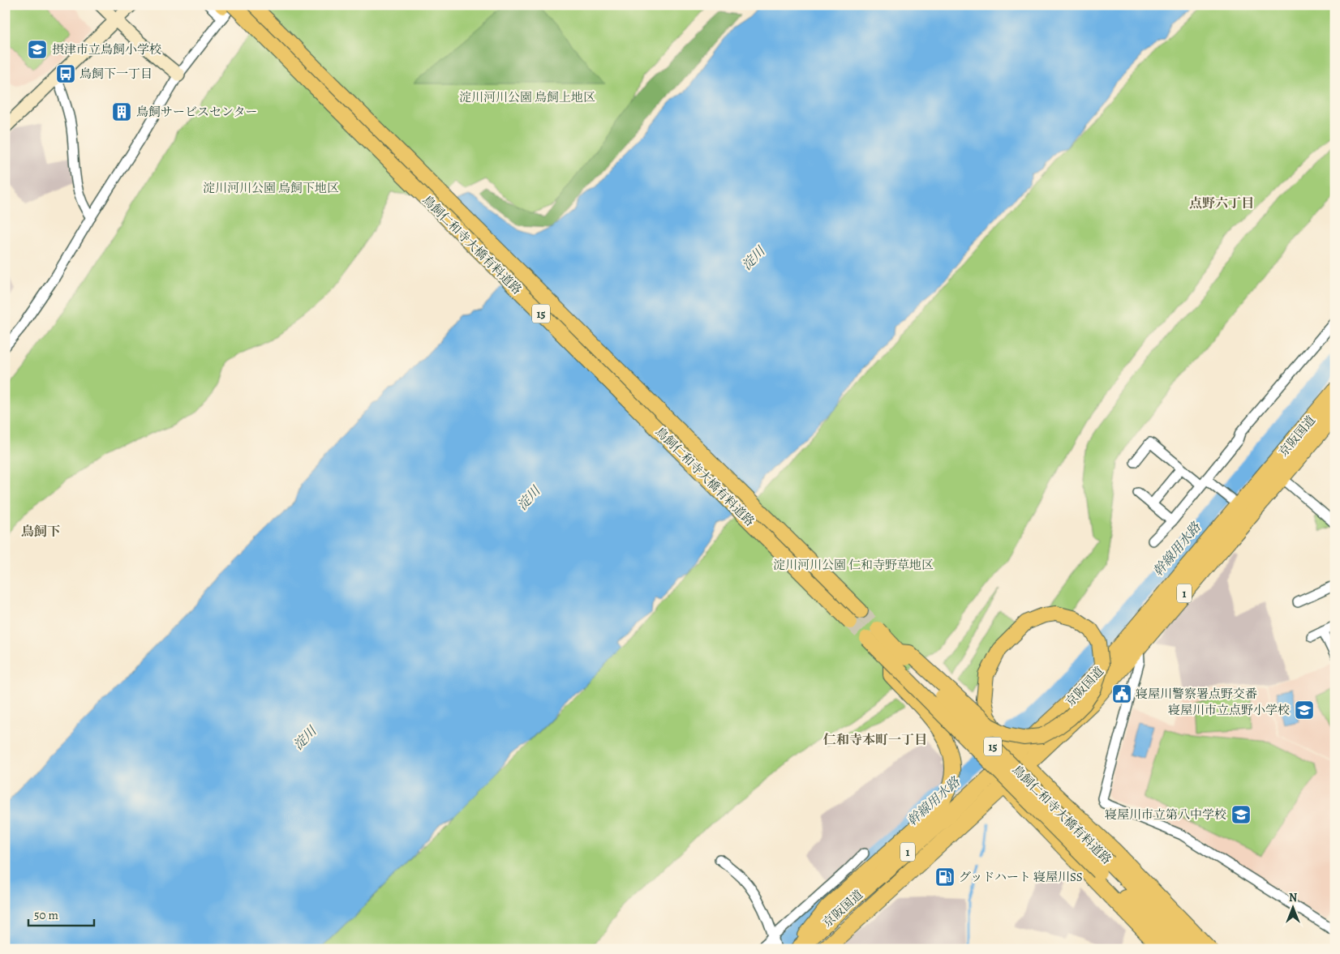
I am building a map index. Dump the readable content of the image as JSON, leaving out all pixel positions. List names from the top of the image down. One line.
{"streets":{"highway":["京阪国道","1"],"main road":["鳥飼仁和寺大橋有料道路","15"]},"crossings":[["鳥飼仁和寺大橋有料道路","15"],["15","京阪国道"]],"districts":["点野六丁目","鳥飼下","仁和寺本町一丁目"],"water":["淀川","幹線用水路"],"parks":["淀川河川公園 鳥飼上地区","淀川河川公園 鳥飼下地区","淀川河川公園 仁和寺野草地区"],"places":{"school or university":["摂津市立鳥飼小学校","寝屋川市立点野小学校","寝屋川市立第八中学校"],"bus stop":["鳥飼下一丁目"],"building":["鳥飼サービスセンター"],"public building":["寝屋川警察署点野交番"],"fuel station":["グッドハート 寝屋川SS"]},"scale_bar":"50 m","north":"top"}
